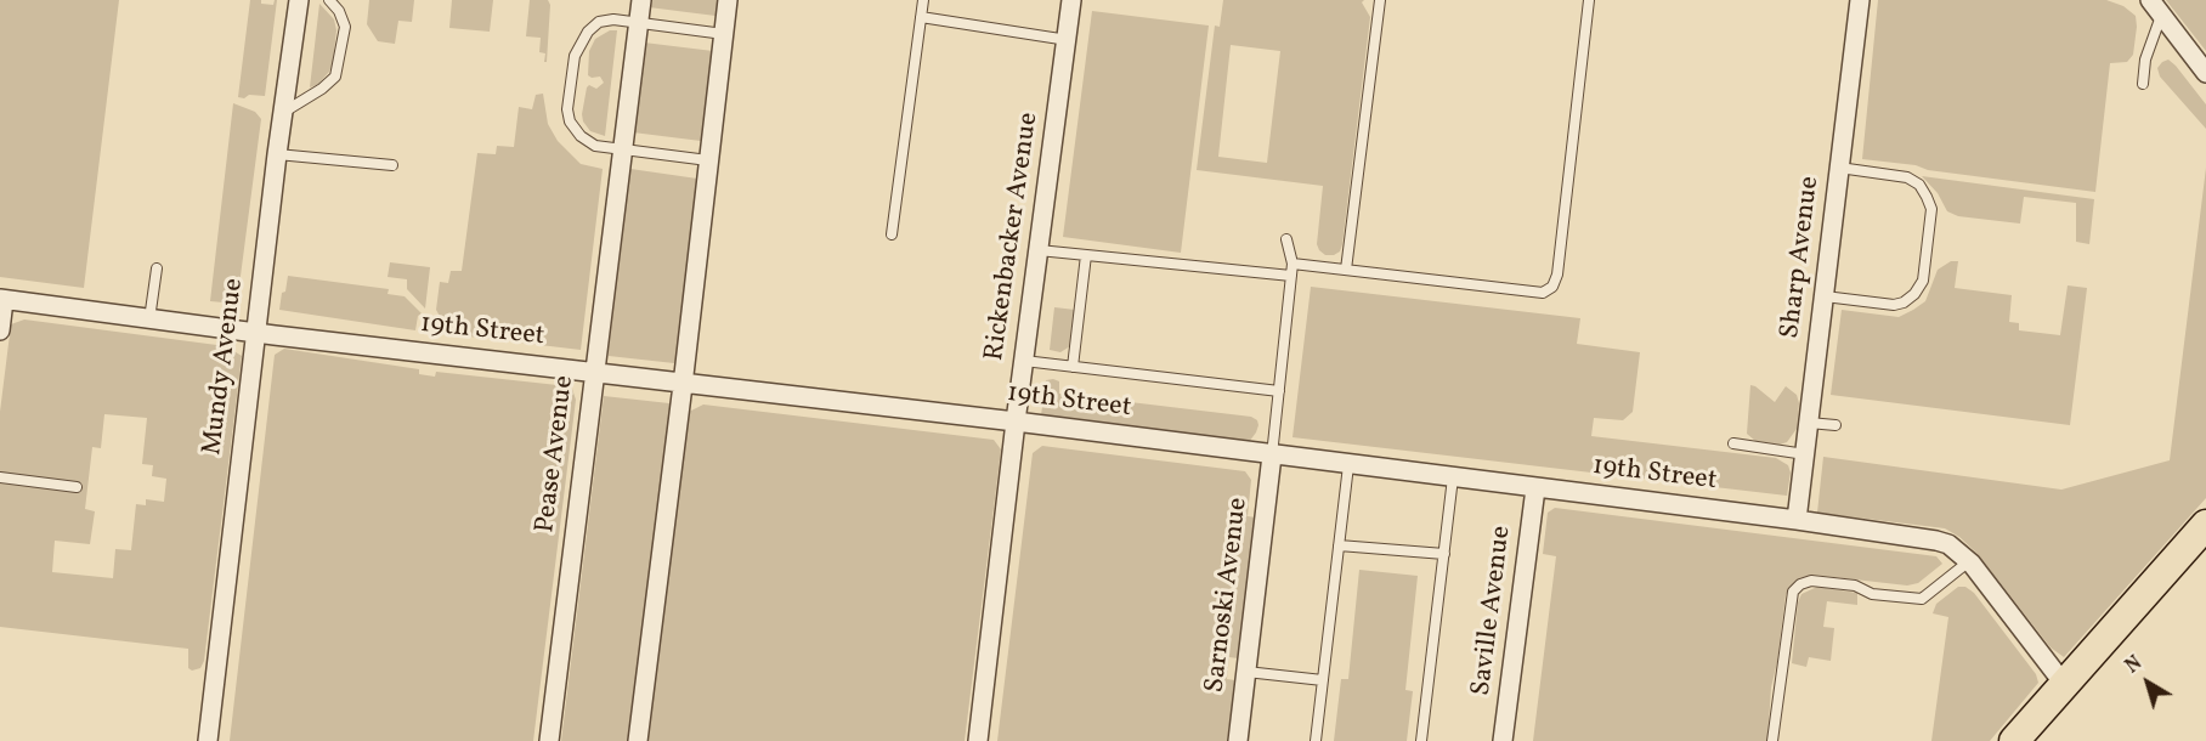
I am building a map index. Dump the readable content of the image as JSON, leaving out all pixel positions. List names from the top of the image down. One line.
{"streets":{"street":["Rickenbacker Avenue","Sharp Avenue","19th Street","Mundy Avenue","Pease Avenue","Sarnoski Avenue","Saville Avenue"]},"crossings":[["Rickenbacker Avenue","19th Street"],["Sharp Avenue","19th Street"],["19th Street","Mundy Avenue"],["19th Street","Pease Avenue"],["19th Street","Sarnoski Avenue"],["19th Street","Saville Avenue"]],"north":"top left"}
